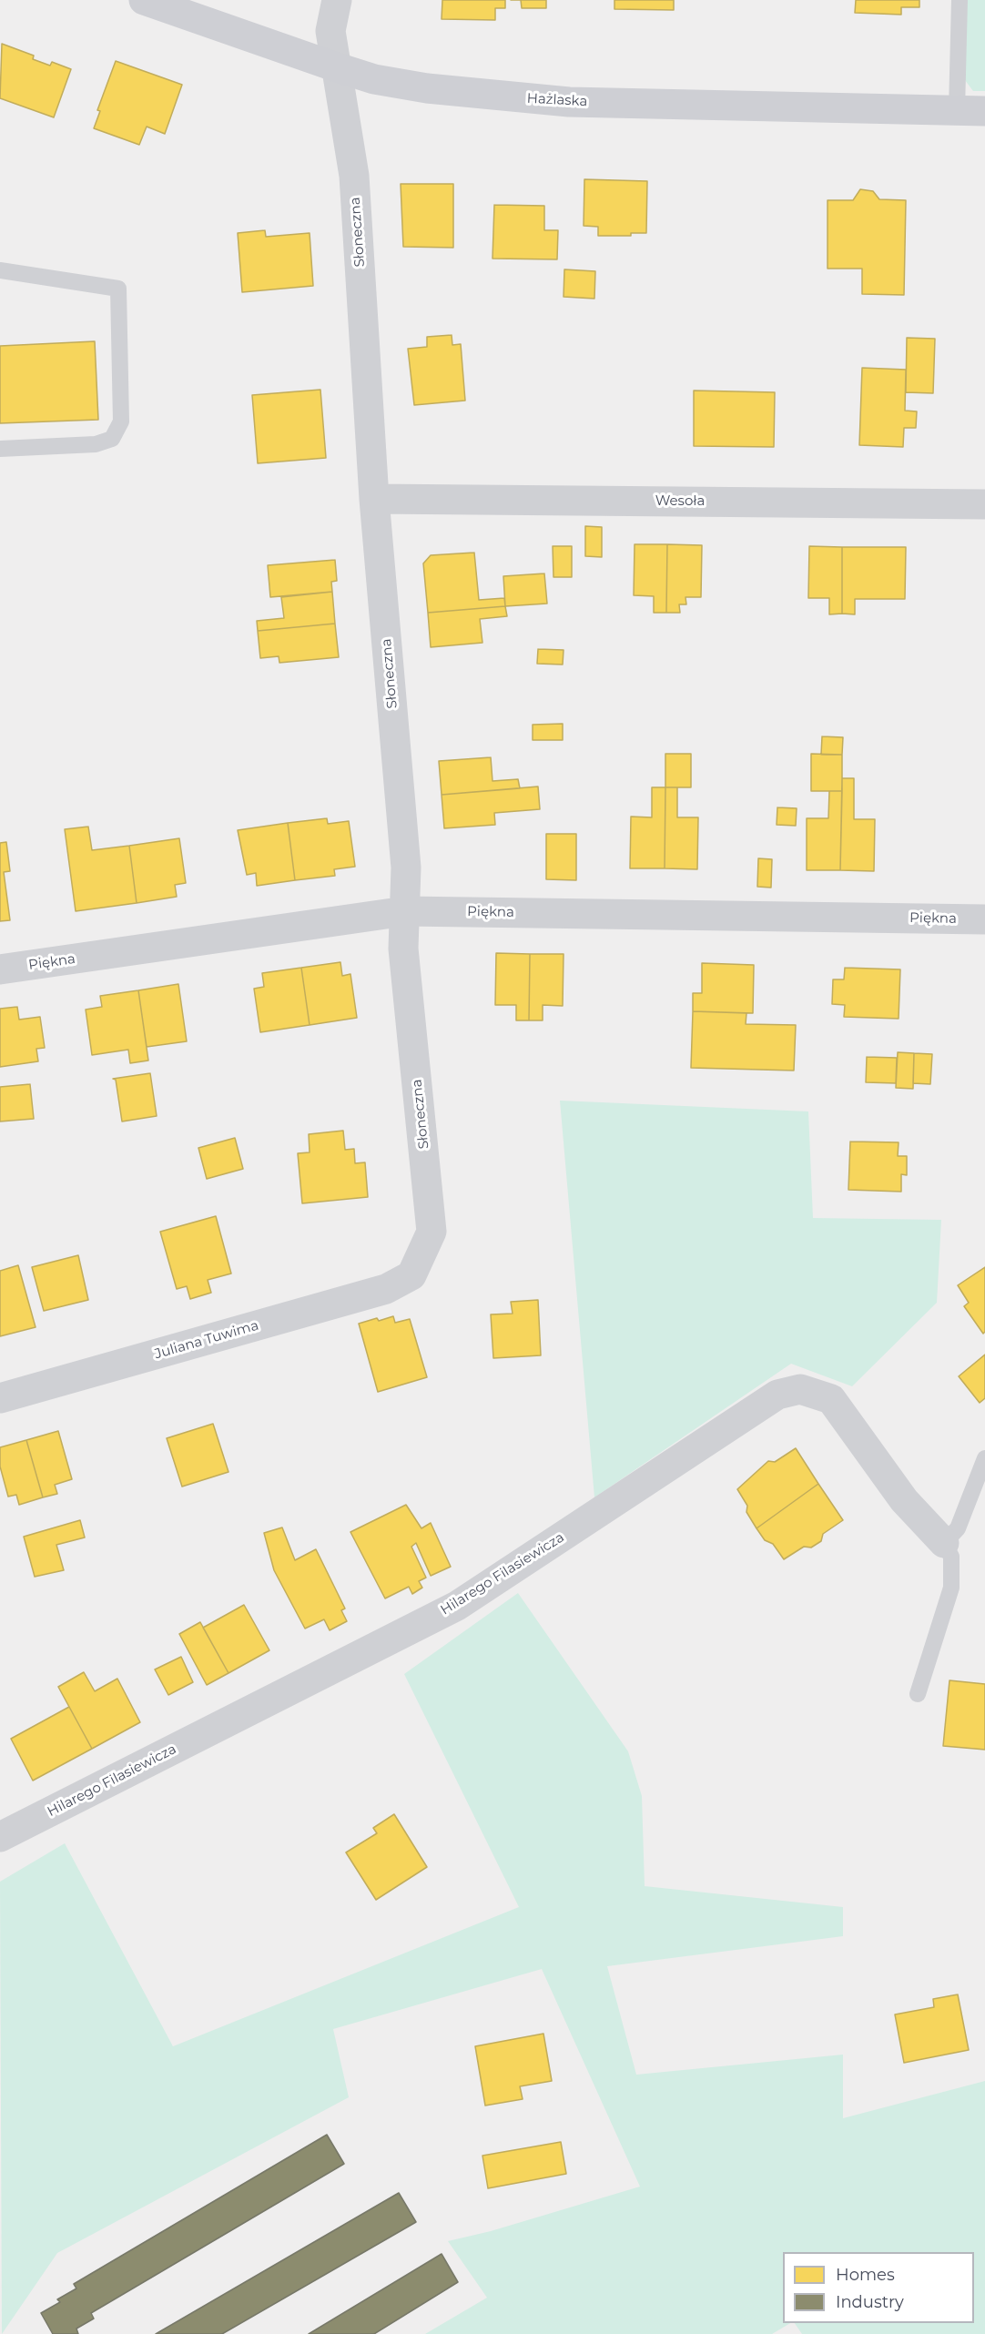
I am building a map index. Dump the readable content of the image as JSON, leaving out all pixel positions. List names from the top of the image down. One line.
{"streets":{"street":["Hażlaska","Słoneczna","Wesoła","Piękna","Juliana Tuwima","Hilarego Filasiewicza"]},"crossings":[["Hażlaska","Słoneczna"],["Słoneczna","Wesoła"],["Słoneczna","Piękna"],["Słoneczna","Juliana Tuwima"]],"legend":["Homes","Industry"]}
